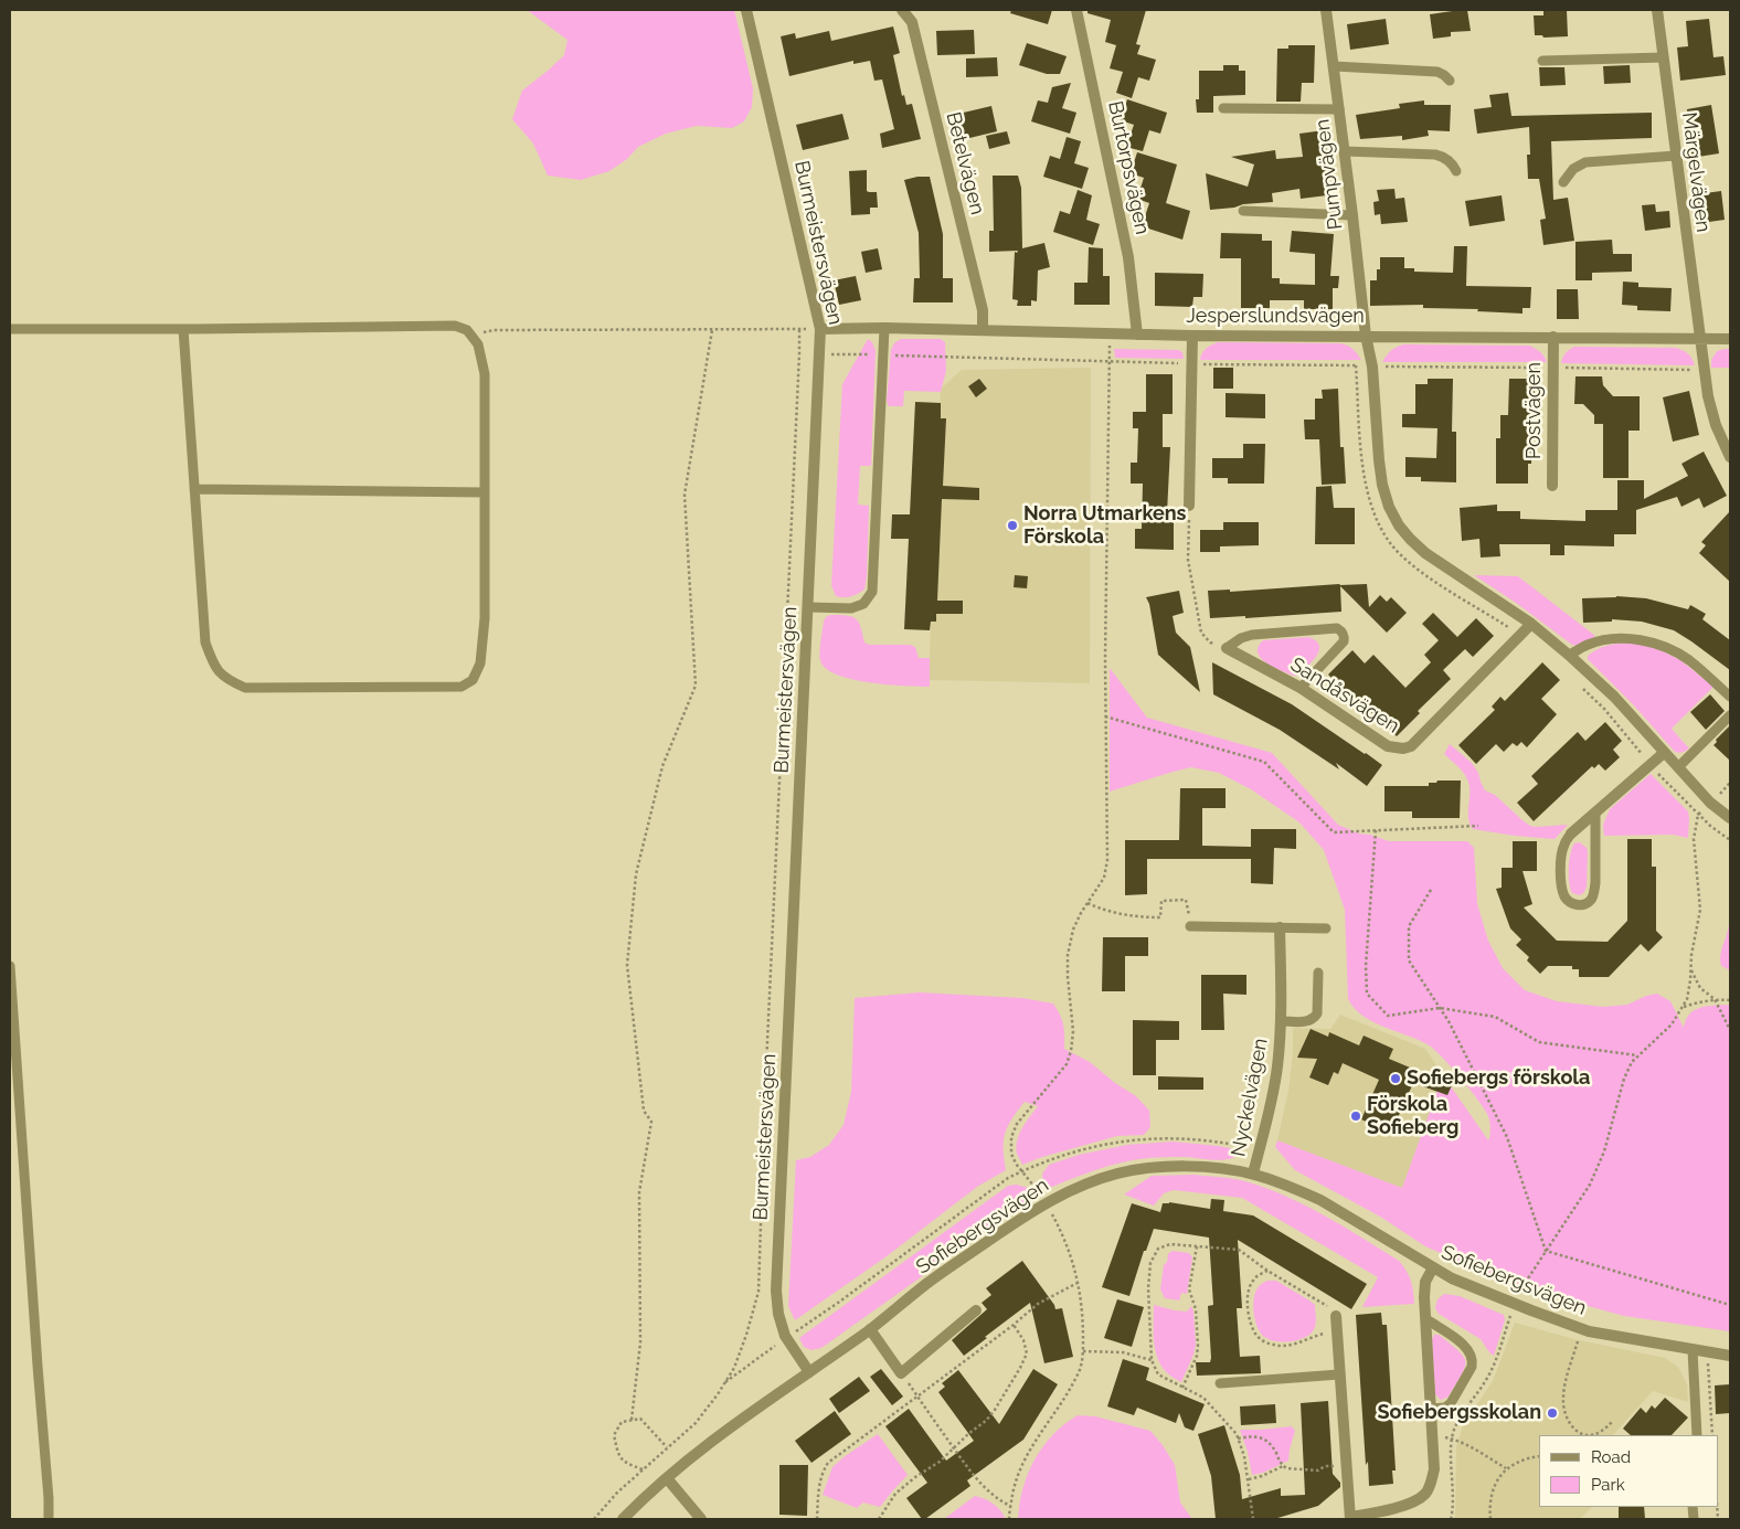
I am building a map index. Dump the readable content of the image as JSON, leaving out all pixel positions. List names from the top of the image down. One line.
{"streets":{"street":["Betelvägen","Burtorpsvägen","Märgelvägen","Pumpvägen","Burmeistersvägen","Jesperslundsvägen","Postvägen","Sandåsvägen","Nyckelvägen","Sofiebergsvägen"]},"crossings":[["Betelvägen","Jesperslundsvägen"],["Burtorpsvägen","Jesperslundsvägen"],["Märgelvägen","Jesperslundsvägen"],["Pumpvägen","Jesperslundsvägen"],["Burmeistersvägen","Jesperslundsvägen"],["Burmeistersvägen","Sofiebergsvägen"],["Jesperslundsvägen","Postvägen"],["Nyckelvägen","Sofiebergsvägen"]],"places":["Norra Utmarkens Förskola","Sofiebergs förskola","Förskola Sofieberg","Sofiebergsskolan"],"legend":["Road","Park"]}
